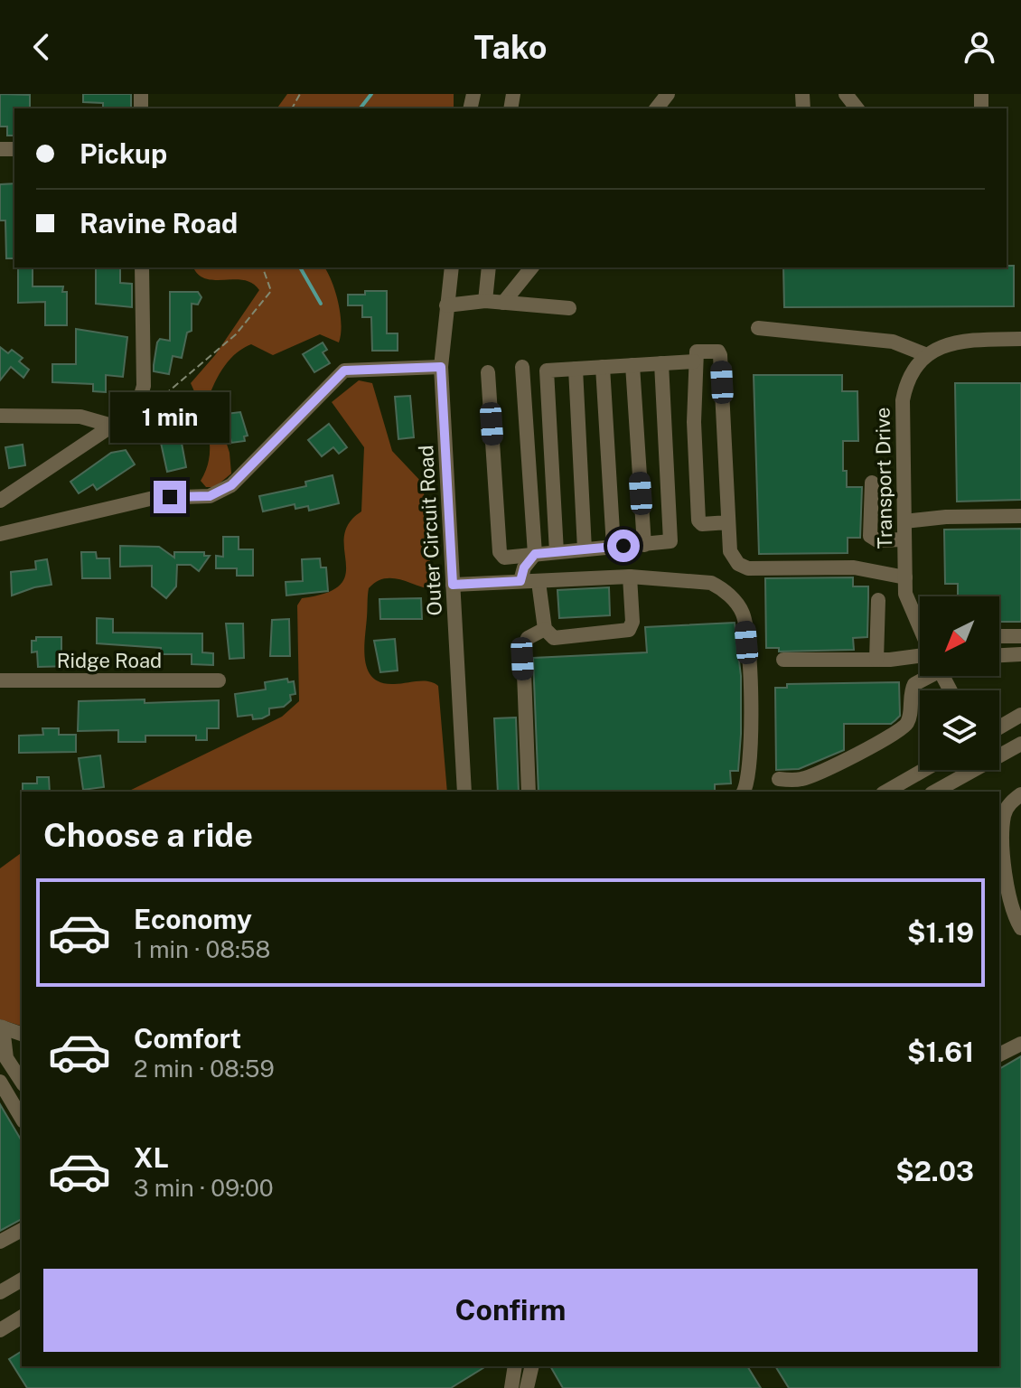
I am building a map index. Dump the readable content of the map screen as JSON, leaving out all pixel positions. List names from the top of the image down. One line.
{"streets":{"street":["Transport Drive","Outer Circuit Road","Ridge Road"]},"north":"bottom left","page":{"header":"Tako","banner":["Pickup","Ravine Road"],"bubble":"1 min","heading":"Choose a ride","list":[{"name":"Economy","note":"1 min · 08:58","value":"$1.19"},{"name":"Comfort","note":"2 min · 08:59","value":"$1.61"},{"name":"XL","note":"3 min · 09:00","value":"$2.03"}],"buttons":"Confirm"}}
